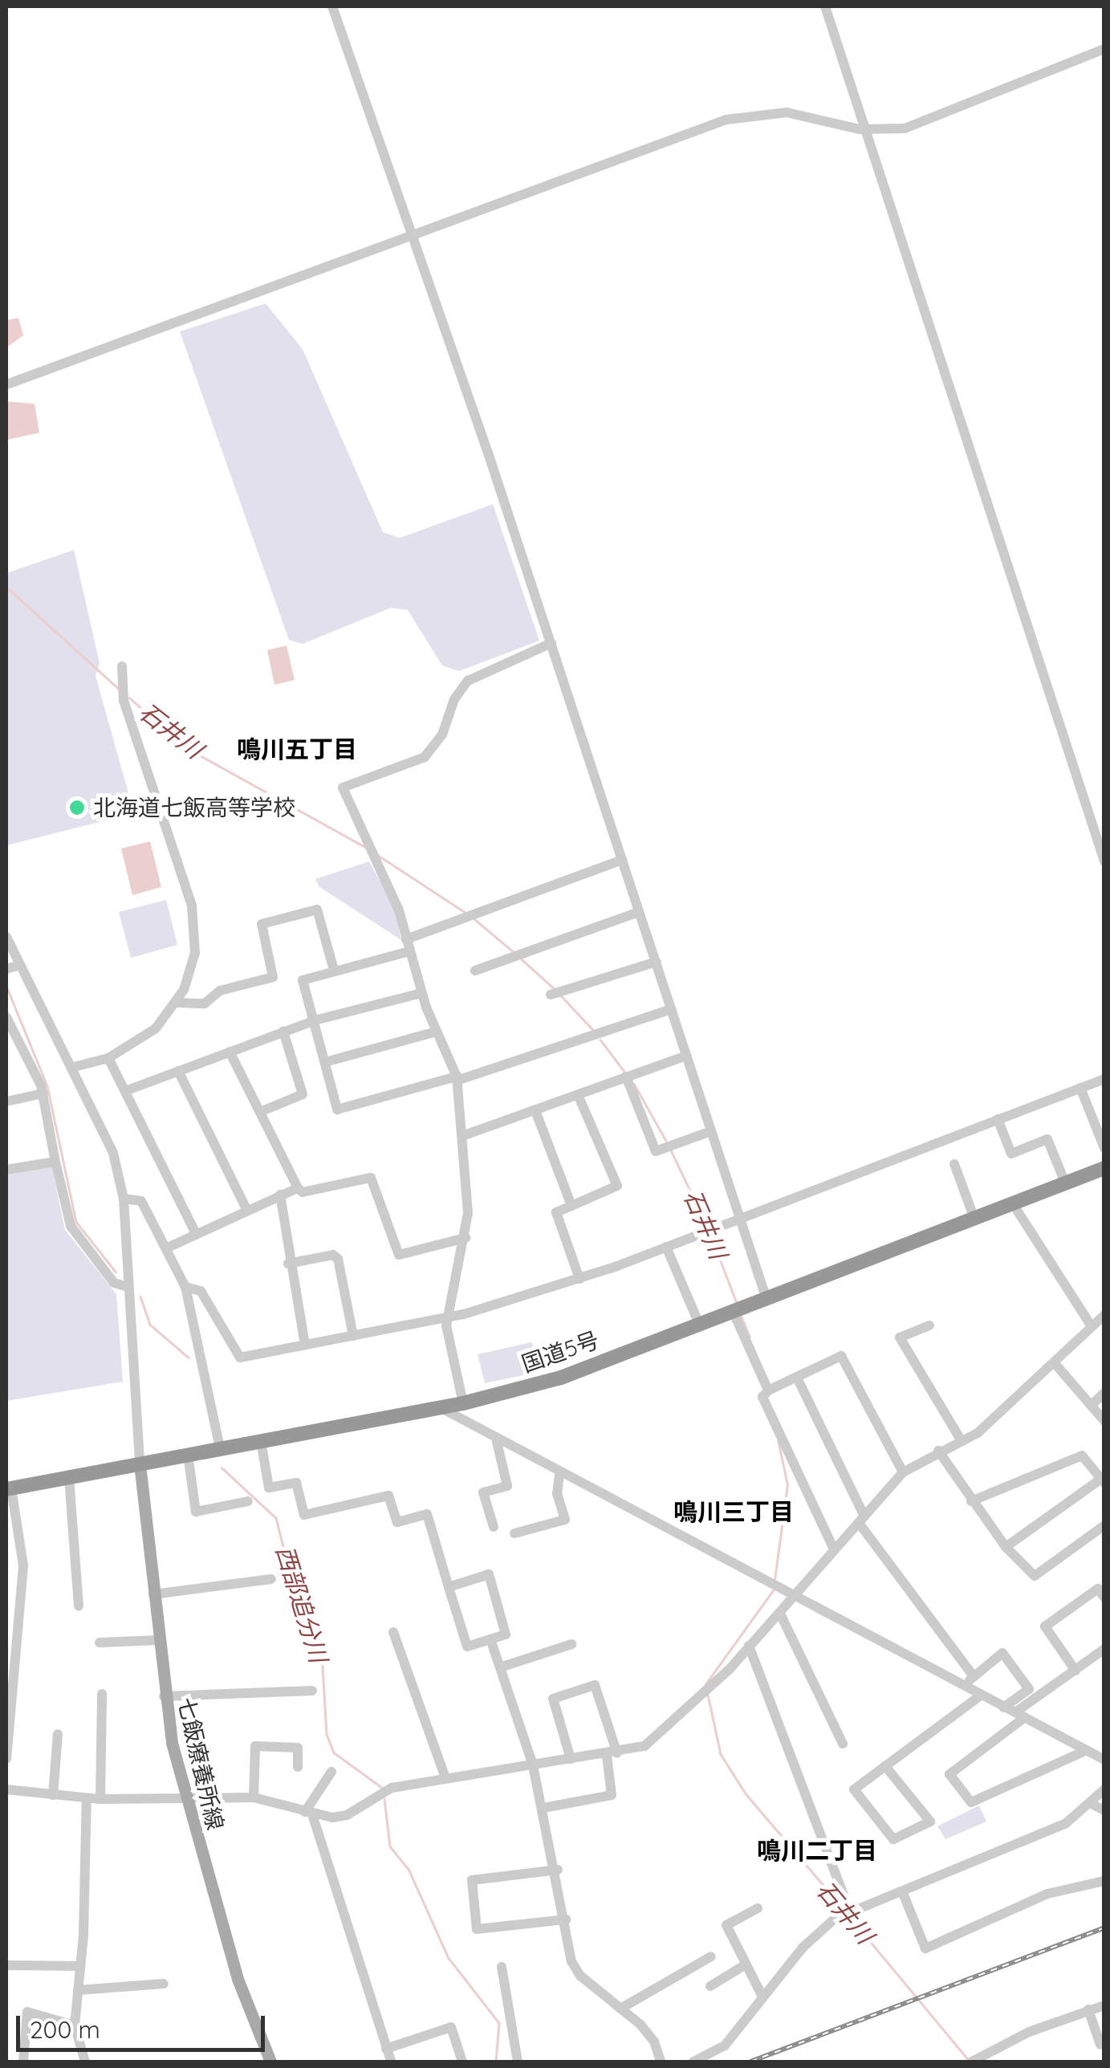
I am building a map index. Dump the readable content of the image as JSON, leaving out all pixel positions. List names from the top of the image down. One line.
{"streets":{"highway":["国道5号"],"main road":["七飯療養所線"]},"crossings":[["国道5号","七飯療養所線"]],"districts":["鳴川五丁目","鳴川三丁目","鳴川二丁目"],"water":["石井川","西部追分川"],"places":["北海道七飯高等学校"],"scale_bar":"200 m"}
